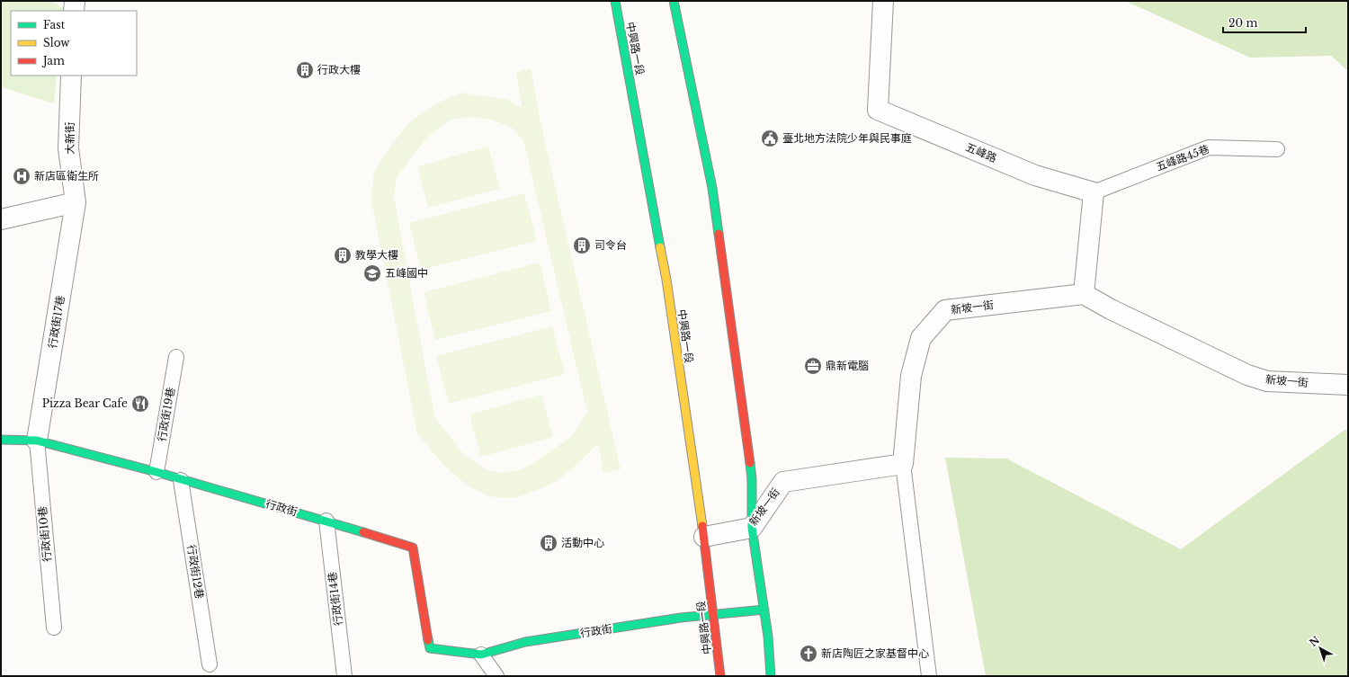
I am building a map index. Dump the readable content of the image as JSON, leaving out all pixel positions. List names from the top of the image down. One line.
{"streets":{"street":["中興路一段","大新街","五峰路","新坡一街","行政街17巷","行政街"],"lane":["五峰路45巷","行政街19巷","行政街10巷","行政街12巷","行政街14巷"]},"crossings":[["中興路一段","新坡一街"],["中興路一段","行政街"],["大新街","行政街17巷"],["五峰路","五峰路45巷"],["行政街17巷","行政街"],["行政街17巷","行政街10巷"],["行政街19巷","行政街"],["行政街","行政街10巷"],["行政街","行政街12巷"],["行政街","行政街14巷"]],"places":{"building":["行政大樓","司令台","教學大樓","活動中心"],"public building":["臺北地方法院少年與民事庭"],"hospital":["新店區衛生所"],"school or university":["五峰國中"],"office":["鼎新電腦"],"restaurant":["Pizza Bear Cafe"],"church":["新店陶匠之家基督中心"]},"legend":["Fast","Slow","Jam"],"scale_bar":"20 m","north":"top left"}
